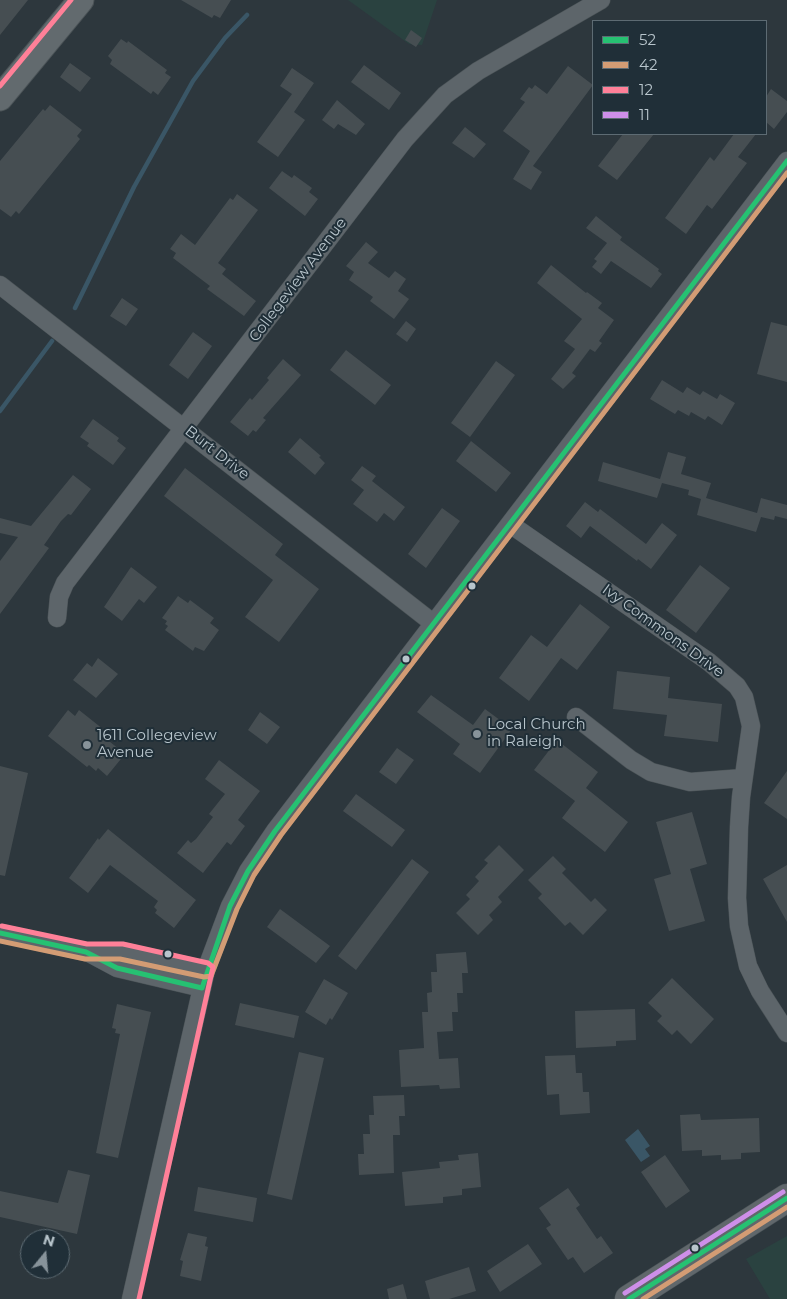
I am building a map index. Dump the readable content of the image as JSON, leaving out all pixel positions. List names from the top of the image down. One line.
{"streets":{"street":["Collegeview Avenue","Burt Drive","Ivy Commons Drive"]},"crossings":[["Collegeview Avenue","Burt Drive"]],"places":["Local Church in Raleigh","1611 Collegeview Avenue"],"lines":["transit line 12","transit line 52","transit line 42","transit line 11"],"legend":["52","42","12","11"],"north":"top"}
